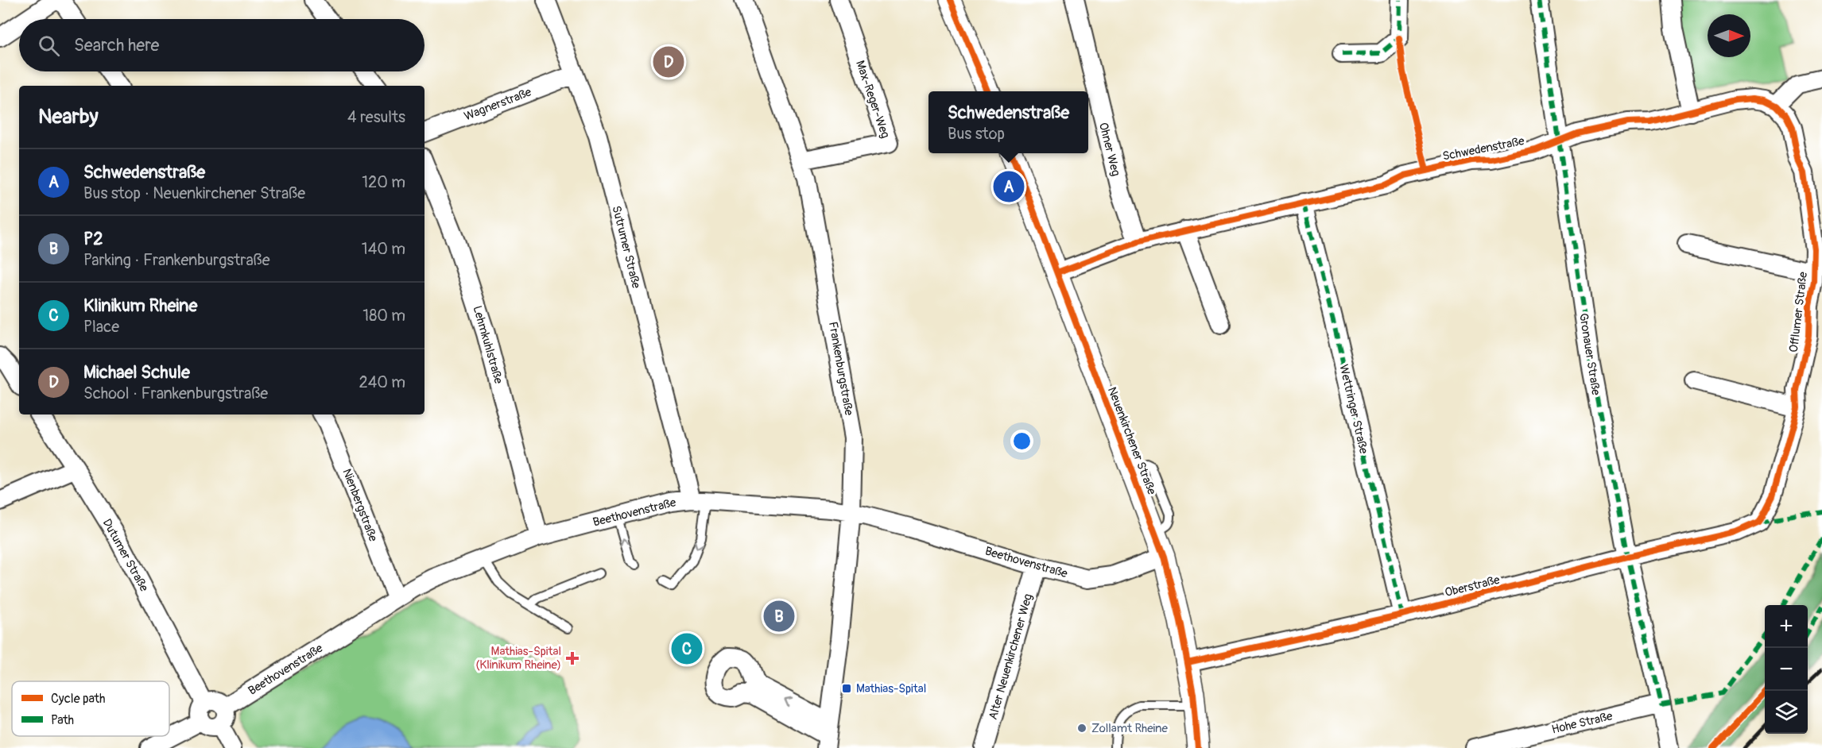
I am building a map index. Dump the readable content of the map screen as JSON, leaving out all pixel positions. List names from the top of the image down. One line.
{"streets":{"street":["Max-Reger-Weg","Wagnerstraße","Schwedenstraße","Ohner Weg","Sutrumer Straße","Offlumer Straße","Lehmkuhlstraße","Gronauer Straße","Frankenburgstraße","Wettringer Straße","Neuenkirchener Straße","Nienbergstraße","Beethovenstraße","Dutumer Straße","Oberstraße","Alter Neuenkirchener Weg","Hohe Straße"]},"crossings":[["Max-Reger-Weg","Frankenburgstraße"],["Wagnerstraße","Sutrumer Straße"],["Schwedenstraße","Ohner Weg"],["Schwedenstraße","Offlumer Straße"],["Schwedenstraße","Gronauer Straße"],["Schwedenstraße","Wettringer Straße"],["Schwedenstraße","Neuenkirchener Straße"],["Sutrumer Straße","Beethovenstraße"],["Offlumer Straße","Oberstraße"],["Lehmkuhlstraße","Beethovenstraße"],["Gronauer Straße","Oberstraße"],["Gronauer Straße","Hohe Straße"],["Frankenburgstraße","Beethovenstraße"],["Wettringer Straße","Oberstraße"],["Neuenkirchener Straße","Beethovenstraße"],["Neuenkirchener Straße","Oberstraße"],["Nienbergstraße","Beethovenstraße"],["Beethovenstraße","Dutumer Straße"],["Beethovenstraße","Alter Neuenkirchener Weg"]],"places":{"health":["Mathias-Spital (Klinikum Rheine)"],"transit":["Mathias-Spital"],"other":["Zollamt Rheine"]},"legend":["Cycle path","Path"],"north":"right","page":{"search":"Search here","pins":["D","A","B","C"],"heading":["Nearby","4 results"],"popup":["Schwedenstraße","Bus stop"],"list":[{"mark":"A","name":"Schwedenstraße","note":"Bus stop · Neuenkirchener Straße","value":"120 m"},{"mark":"B","name":"P2","note":"Parking · Frankenburgstraße","value":"140 m"},{"mark":"C","name":"Klinikum Rheine","note":"Place","value":"180 m"},{"mark":"D","name":"Michael Schule","note":"School · Frankenburgstraße","value":"240 m"}],"map_buttons":["+","−"]}}
